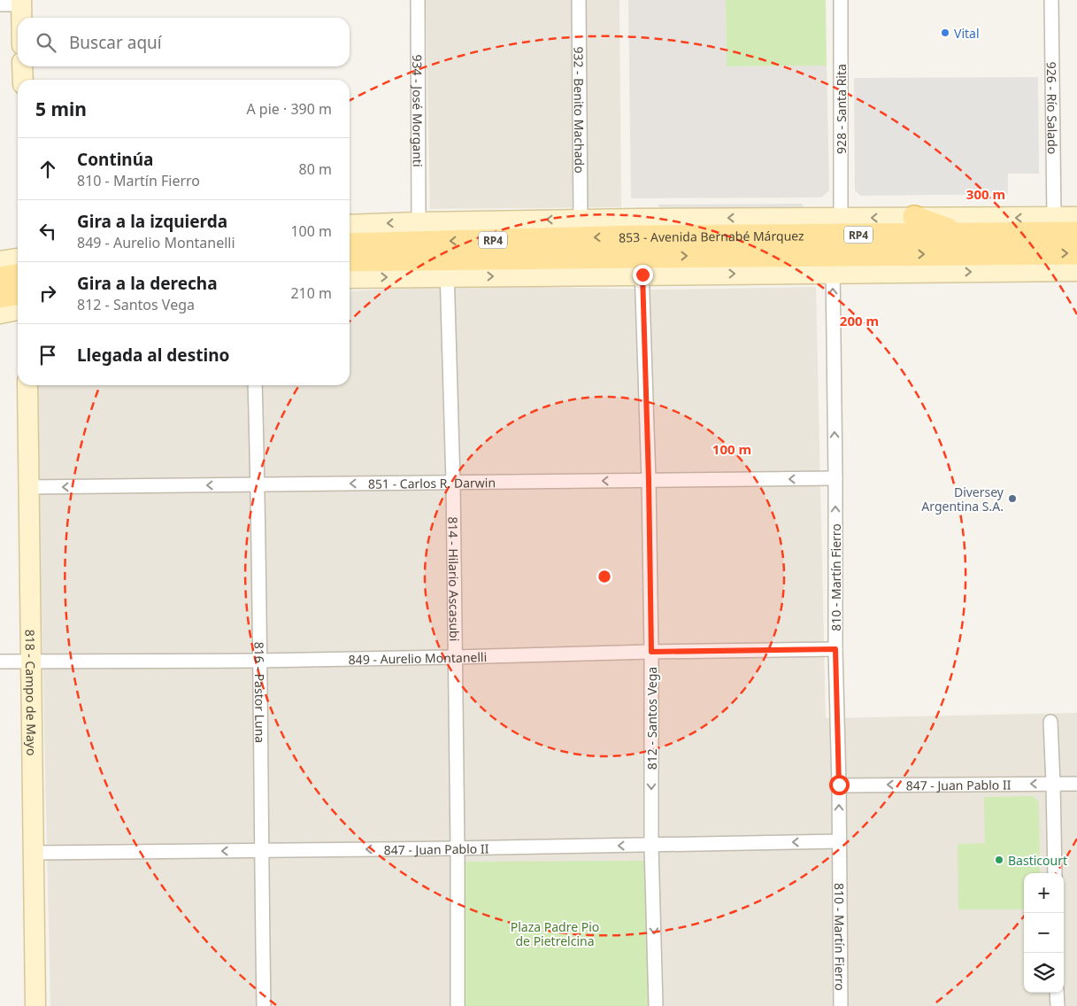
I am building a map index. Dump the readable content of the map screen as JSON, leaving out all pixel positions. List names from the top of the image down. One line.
{"streets":{"main road":["RP4","853 - Avenida Bernabé Márquez"],"street":["928 - Santa Rita","926 - Río Salado","932 - Benito Machado","934 - José Morganti","851 - Carlos R. Darwin","810 - Martín Fierro","814 - Hilario Ascasubi","849 - Aurelio Montanelli","818 - Campo de Mayo","816 - Pastor Luna","812 - Santos Vega","847 - Juan Pablo II"]},"crossings":[["928 - Santa Rita","853 - Avenida Bernabé Márquez"],["926 - Río Salado","853 - Avenida Bernabé Márquez"],["932 - Benito Machado","853 - Avenida Bernabé Márquez"],["934 - José Morganti","853 - Avenida Bernabé Márquez"],["853 - Avenida Bernabé Márquez","810 - Martín Fierro"],["853 - Avenida Bernabé Márquez","814 - Hilario Ascasubi"],["853 - Avenida Bernabé Márquez","812 - Santos Vega"],["851 - Carlos R. Darwin","810 - Martín Fierro"],["851 - Carlos R. Darwin","814 - Hilario Ascasubi"],["851 - Carlos R. Darwin","818 - Campo de Mayo"],["851 - Carlos R. Darwin","816 - Pastor Luna"],["851 - Carlos R. Darwin","812 - Santos Vega"],["810 - Martín Fierro","849 - Aurelio Montanelli"],["810 - Martín Fierro","847 - Juan Pablo II"],["814 - Hilario Ascasubi","849 - Aurelio Montanelli"],["814 - Hilario Ascasubi","847 - Juan Pablo II"],["849 - Aurelio Montanelli","818 - Campo de Mayo"],["849 - Aurelio Montanelli","816 - Pastor Luna"],["849 - Aurelio Montanelli","812 - Santos Vega"],["818 - Campo de Mayo","847 - Juan Pablo II"],["816 - Pastor Luna","847 - Juan Pablo II"],["812 - Santos Vega","847 - Juan Pablo II"]],"one_way":["851 - Carlos R. Darwin","810 - Martín Fierro","812 - Santos Vega","847 - Juan Pablo II"],"parks":["Plaza Padre Pio de Pietrelcina"],"places":["Vital","Diversey Argentina S.A.","Basticourt"],"page":{"search":"Buscar aquí","heading":["5 min","A pie · 390 m"],"list":[["Continúa","810 - Martín Fierro","80 m"],["Gira a la izquierda","849 - Aurelio Montanelli","100 m"],["Gira a la derecha","812 - Santos Vega","210 m"],"Llegada al destino"],"map_buttons":["+","−"]},"rings":["300 m","200 m","100 m"]}
